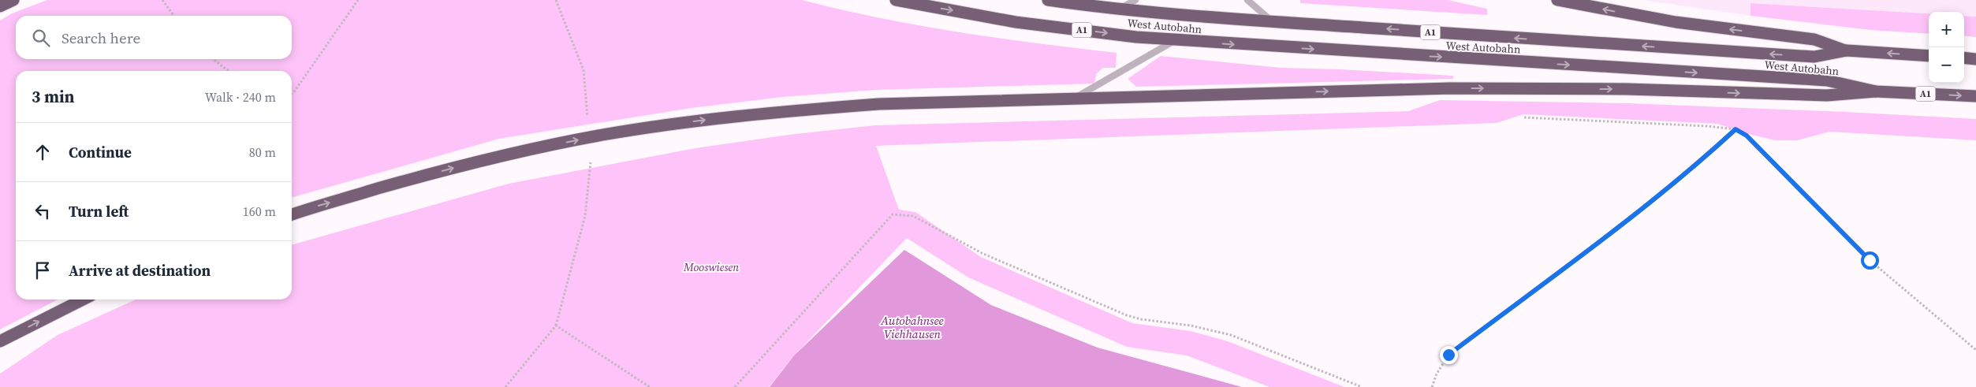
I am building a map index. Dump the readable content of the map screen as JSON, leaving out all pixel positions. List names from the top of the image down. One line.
{"streets":{"highway":["West Autobahn","A1"]},"water":["Autobahnsee Viehhausen"],"parks":["Mooswiesen"],"page":{"map_buttons":["+","−"],"search":"Search here","heading":["3 min","Walk · 240 m"],"list":[["Continue","80 m"],["Turn left","160 m"],"Arrive at destination"]}}
